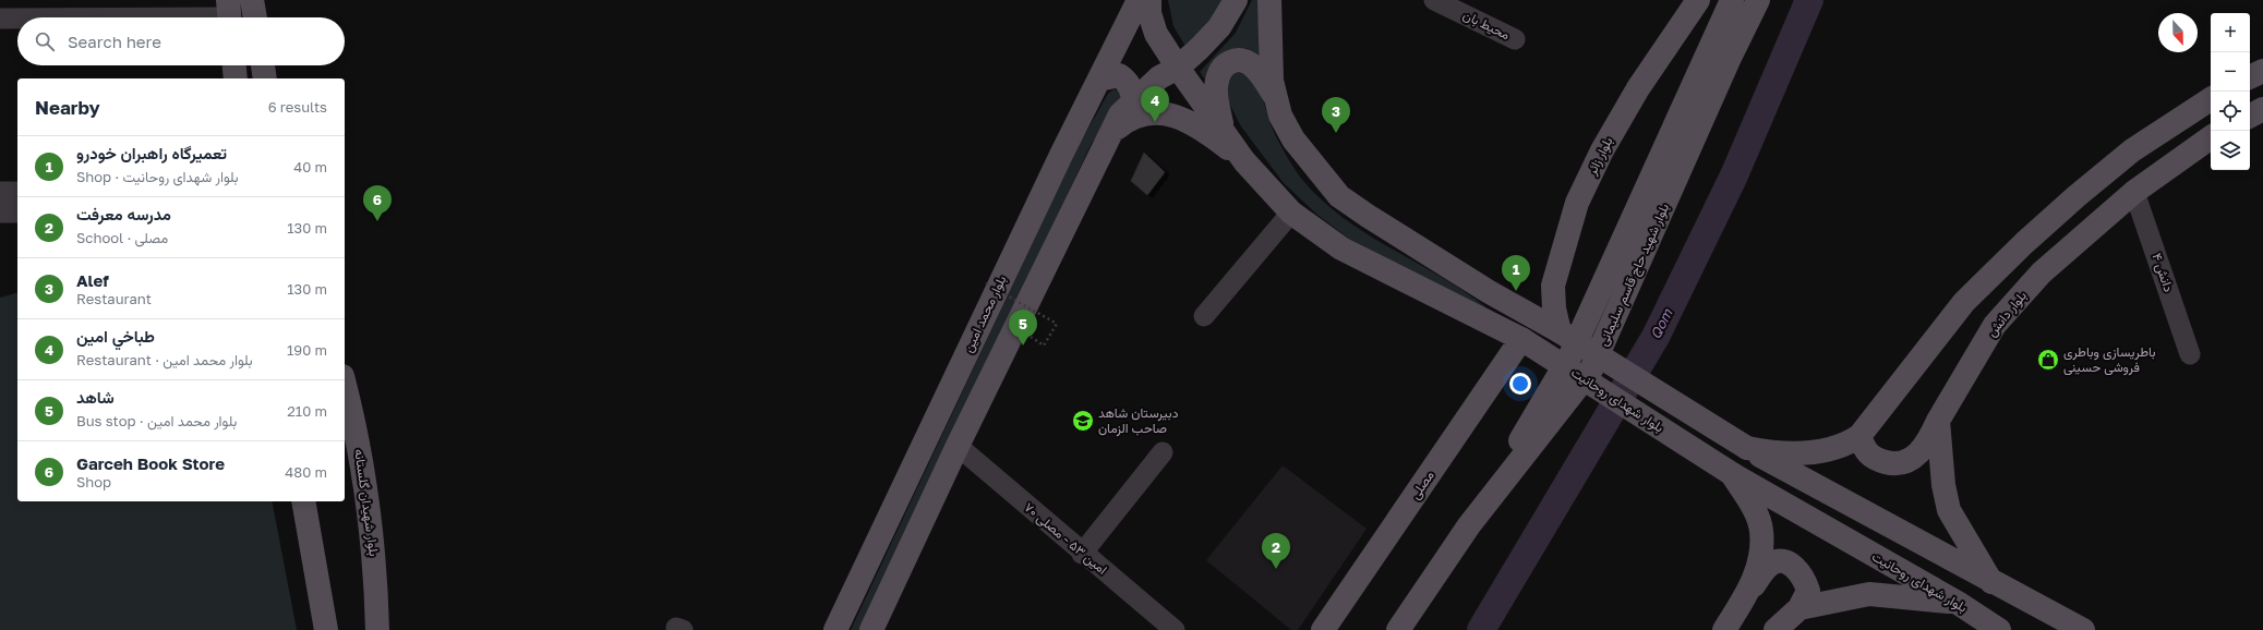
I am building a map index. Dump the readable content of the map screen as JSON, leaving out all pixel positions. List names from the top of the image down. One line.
{"streets":{"main road":["بلوار زائر","بلوار شهید حاج قاسم سلیمانی","بلوار محمد امین","بلوار دانش","بلوار شهدای روحانیت","مصلی","بلوار شهیدان گلستانه"],"street":["محیط بان","دانش ۴","امین ۵۳ - مصلی ۷۰"]},"crossings":[["بلوار زائر","بلوار شهدای روحانیت"],["دانش ۴","بلوار دانش"],["بلوار شهدای روحانیت","مصلی"]],"water":["Qom"],"places":{"shop":["باطریسازی وباطری فروشی حسینی"],"school or university":["دبیرستان شاهد صاحب الزمان"]},"north":"bottom","page":{"map_buttons":["+","−"],"search":"Search here","heading":["Nearby","6 results"],"pins":["4","3","6","1","5","2"],"list":[{"mark":"1","name":"تعمیرگاه راهبران خودرو","note":"Shop · بلوار شهدای روحانیت","value":"40 m"},{"mark":"2","name":"مدرسه معرفت","note":"School · مصلی","value":"130 m"},{"mark":"3","name":"Alef","note":"Restaurant","value":"130 m"},{"mark":"4","name":"طباخي امين","note":"Restaurant · بلوار محمد امین","value":"190 m"},{"mark":"5","name":"شاهد","note":"Bus stop · بلوار محمد امین","value":"210 m"},{"mark":"6","name":"Garceh Book Store","note":"Shop","value":"480 m"}]}}
